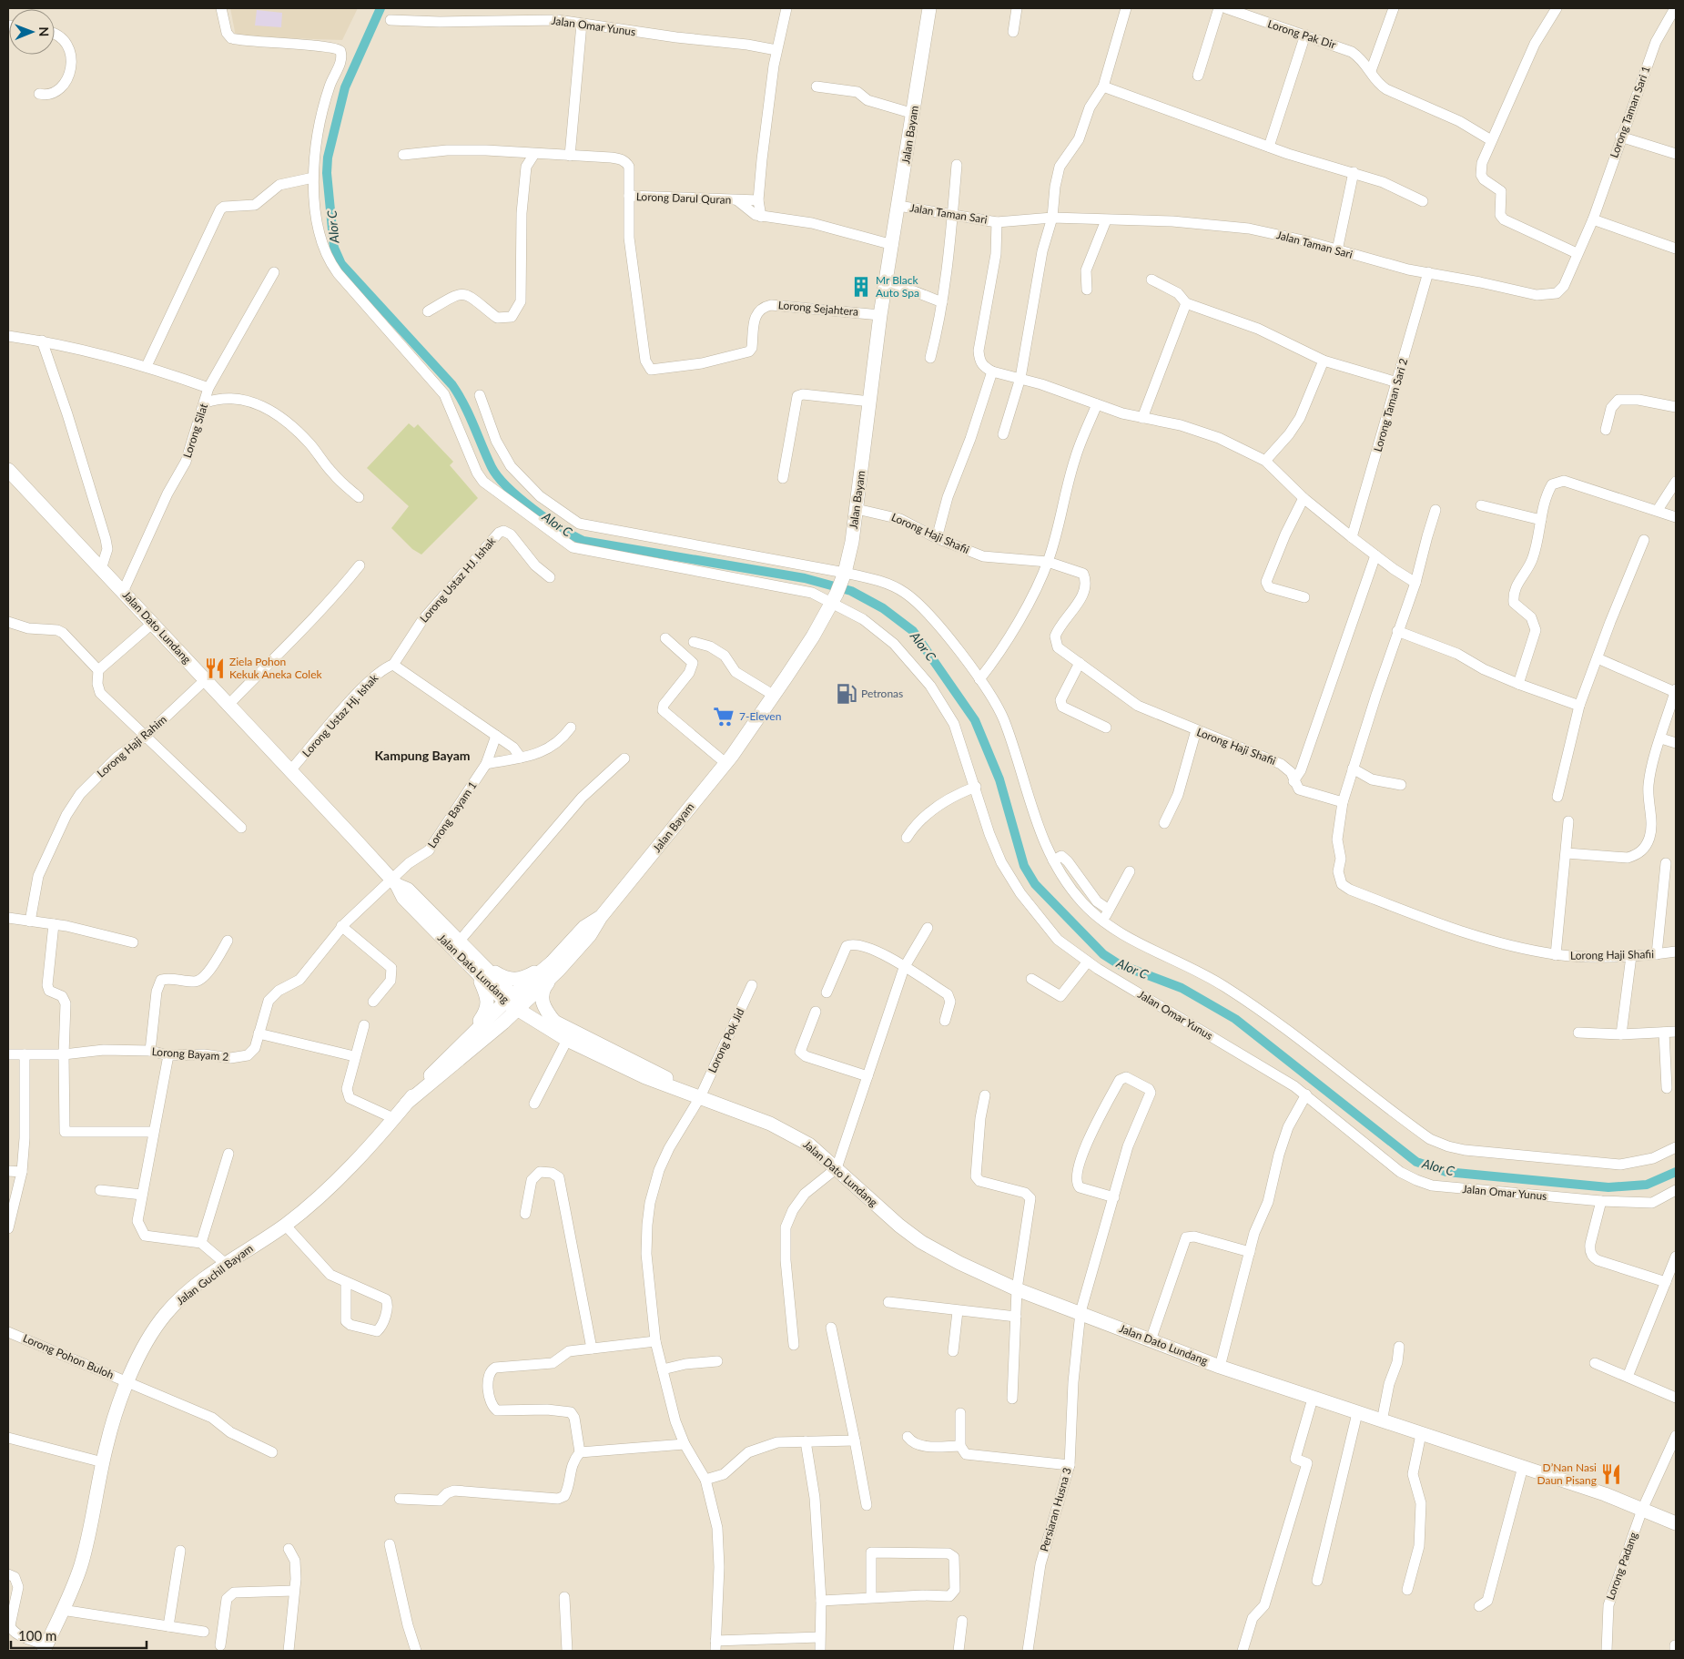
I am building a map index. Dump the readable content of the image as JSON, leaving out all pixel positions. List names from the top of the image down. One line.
{"streets":{"main road":["Jalan Bayam","Jalan Dato Lundang","Jalan Guchil Bayam"],"street":["Jalan Omar Yunus","Lorong Pak Dir","Lorong Taman Sari 1","Lorong Darul Quran","Jalan Taman Sari","Lorong Sejahtera","Lorong Taman Sari 2","Lorong Silat","Lorong Haji Shafii","Lorong Ustaz HJ. Ishak","Lorong Ustaz Hj. Ishak","Lorong Haji Rahim","Lorong Bayam 1","Lorong Pok Jid","Lorong Bayam 2","Lorong Pohon Buloh","Persiaran Husna 3","Lorong Padang"]},"crossings":[["Jalan Omar Yunus","Jalan Bayam"],["Lorong Taman Sari 1","Jalan Taman Sari"],["Jalan Bayam","Lorong Darul Quran"],["Jalan Bayam","Jalan Taman Sari"],["Jalan Bayam","Lorong Sejahtera"],["Jalan Bayam","Lorong Haji Shafii"],["Jalan Bayam","Jalan Dato Lundang"],["Jalan Bayam","Jalan Guchil Bayam"],["Lorong Darul Quran","Lorong Sejahtera"],["Jalan Taman Sari","Lorong Taman Sari 2"],["Lorong Silat","Jalan Dato Lundang"],["Lorong Ustaz HJ. Ishak","Lorong Ustaz Hj. Ishak"],["Jalan Dato Lundang","Lorong Ustaz Hj. Ishak"],["Jalan Dato Lundang","Lorong Haji Rahim"],["Jalan Dato Lundang","Lorong Bayam 1"],["Jalan Dato Lundang","Lorong Pok Jid"],["Jalan Dato Lundang","Lorong Bayam 2"],["Jalan Dato Lundang","Jalan Guchil Bayam"],["Jalan Dato Lundang","Persiaran Husna 3"],["Jalan Dato Lundang","Lorong Padang"],["Lorong Bayam 1","Lorong Bayam 2"],["Jalan Guchil Bayam","Lorong Pohon Buloh"]],"districts":["Kampung Bayam"],"water":["Alor C"],"places":{"building":["Mr Black Auto Spa"],"restaurant":["Ziela Pohon Kekuk Aneka Colek","D’Nan Nasi Daun Pisang"],"fuel station":["Petronas"],"supermarket":["7-Eleven"]},"scale_bar":"100 m","north":"right"}
